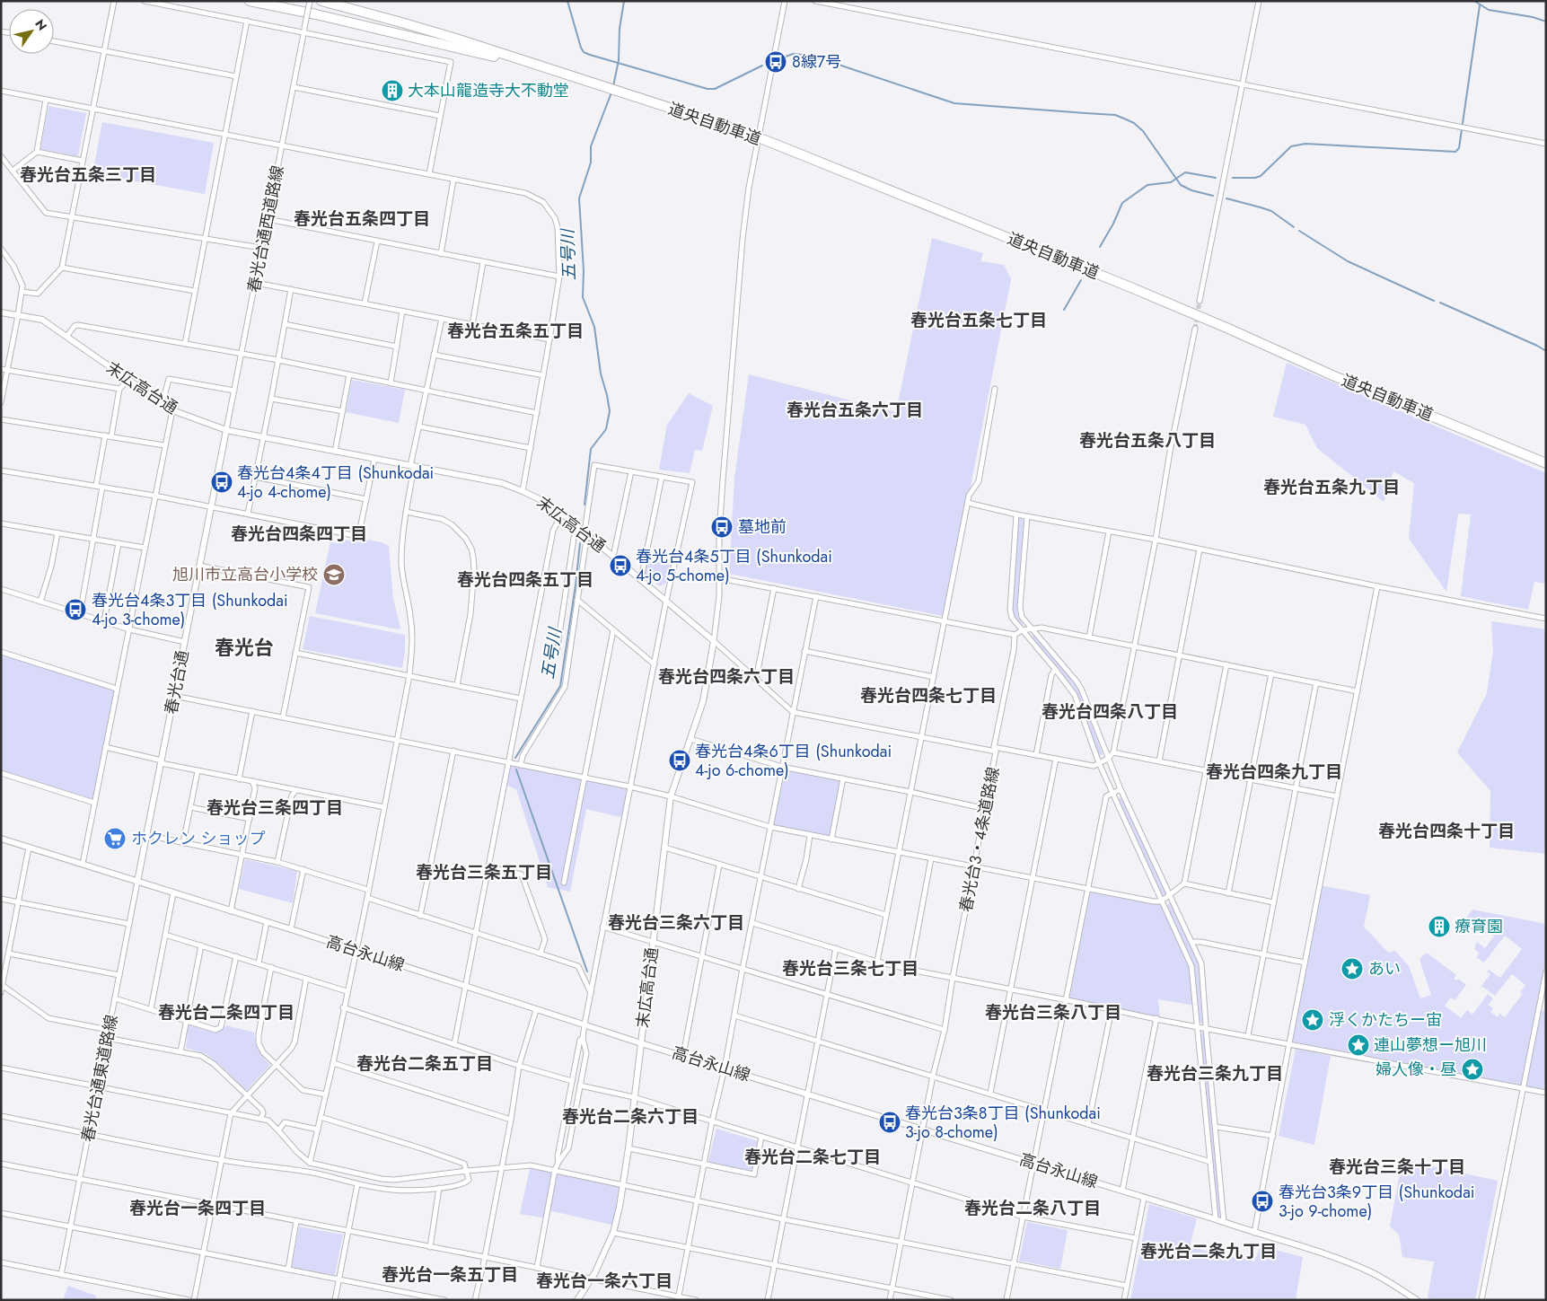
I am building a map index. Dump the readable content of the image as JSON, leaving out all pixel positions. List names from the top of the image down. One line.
{"streets":{"highway":["道央自動車道"],"street":["春光台通西道路線","末広高台通","春光台通","春光台3・4条道路線","高台永山線","春光台通東道路線"]},"crossings":[["春光台通西道路線","末広高台通"],["春光台通西道路線","春光台通"],["末広高台通","春光台通"],["末広高台通","高台永山線"],["春光台通","高台永山線"],["春光台通","春光台通東道路線"],["春光台3・4条道路線","高台永山線"],["高台永山線","春光台通東道路線"]],"districts":["春光台五条三丁目","春光台五条四丁目","春光台五条七丁目","春光台五条五丁目","春光台五条六丁目","春光台五条八丁目","春光台五条九丁目","春光台四条四丁目","春光台四条五丁目","春光台","春光台四条六丁目","春光台四条七丁目","春光台四条八丁目","春光台四条九丁目","春光台三条四丁目","春光台四条十丁目","春光台三条五丁目","春光台三条六丁目","春光台三条七丁目","春光台二条四丁目","春光台三条八丁目","春光台二条五丁目","春光台三条九丁目","春光台二条六丁目","春光台二条七丁目","春光台三条十丁目","春光台一条四丁目","春光台二条八丁目","春光台二条九丁目","春光台一条五丁目","春光台一条六丁目"],"water":["五号川"],"places":{"bus stop":["8線7号","春光台4条4丁目 (Shunkodai 4-jo 4-chome)","墓地前","春光台4条5丁目 (Shunkodai 4-jo 5-chome)","春光台4条3丁目 (Shunkodai 4-jo 3-chome)","春光台4条6丁目 (Shunkodai 4-jo 6-chome)","春光台3条8丁目 (Shunkodai 3-jo 8-chome)","春光台3条9丁目 (Shunkodai 3-jo 9-chome)"],"building":["大本山龍造寺大不動堂","療育園"],"school or university":["旭川市立高台小学校"],"supermarket":["ホクレン ショップ"],"place":["あい","浮くかたちー宙","連山夢想ー旭川","婦人像・昼"]},"north":"top right"}
